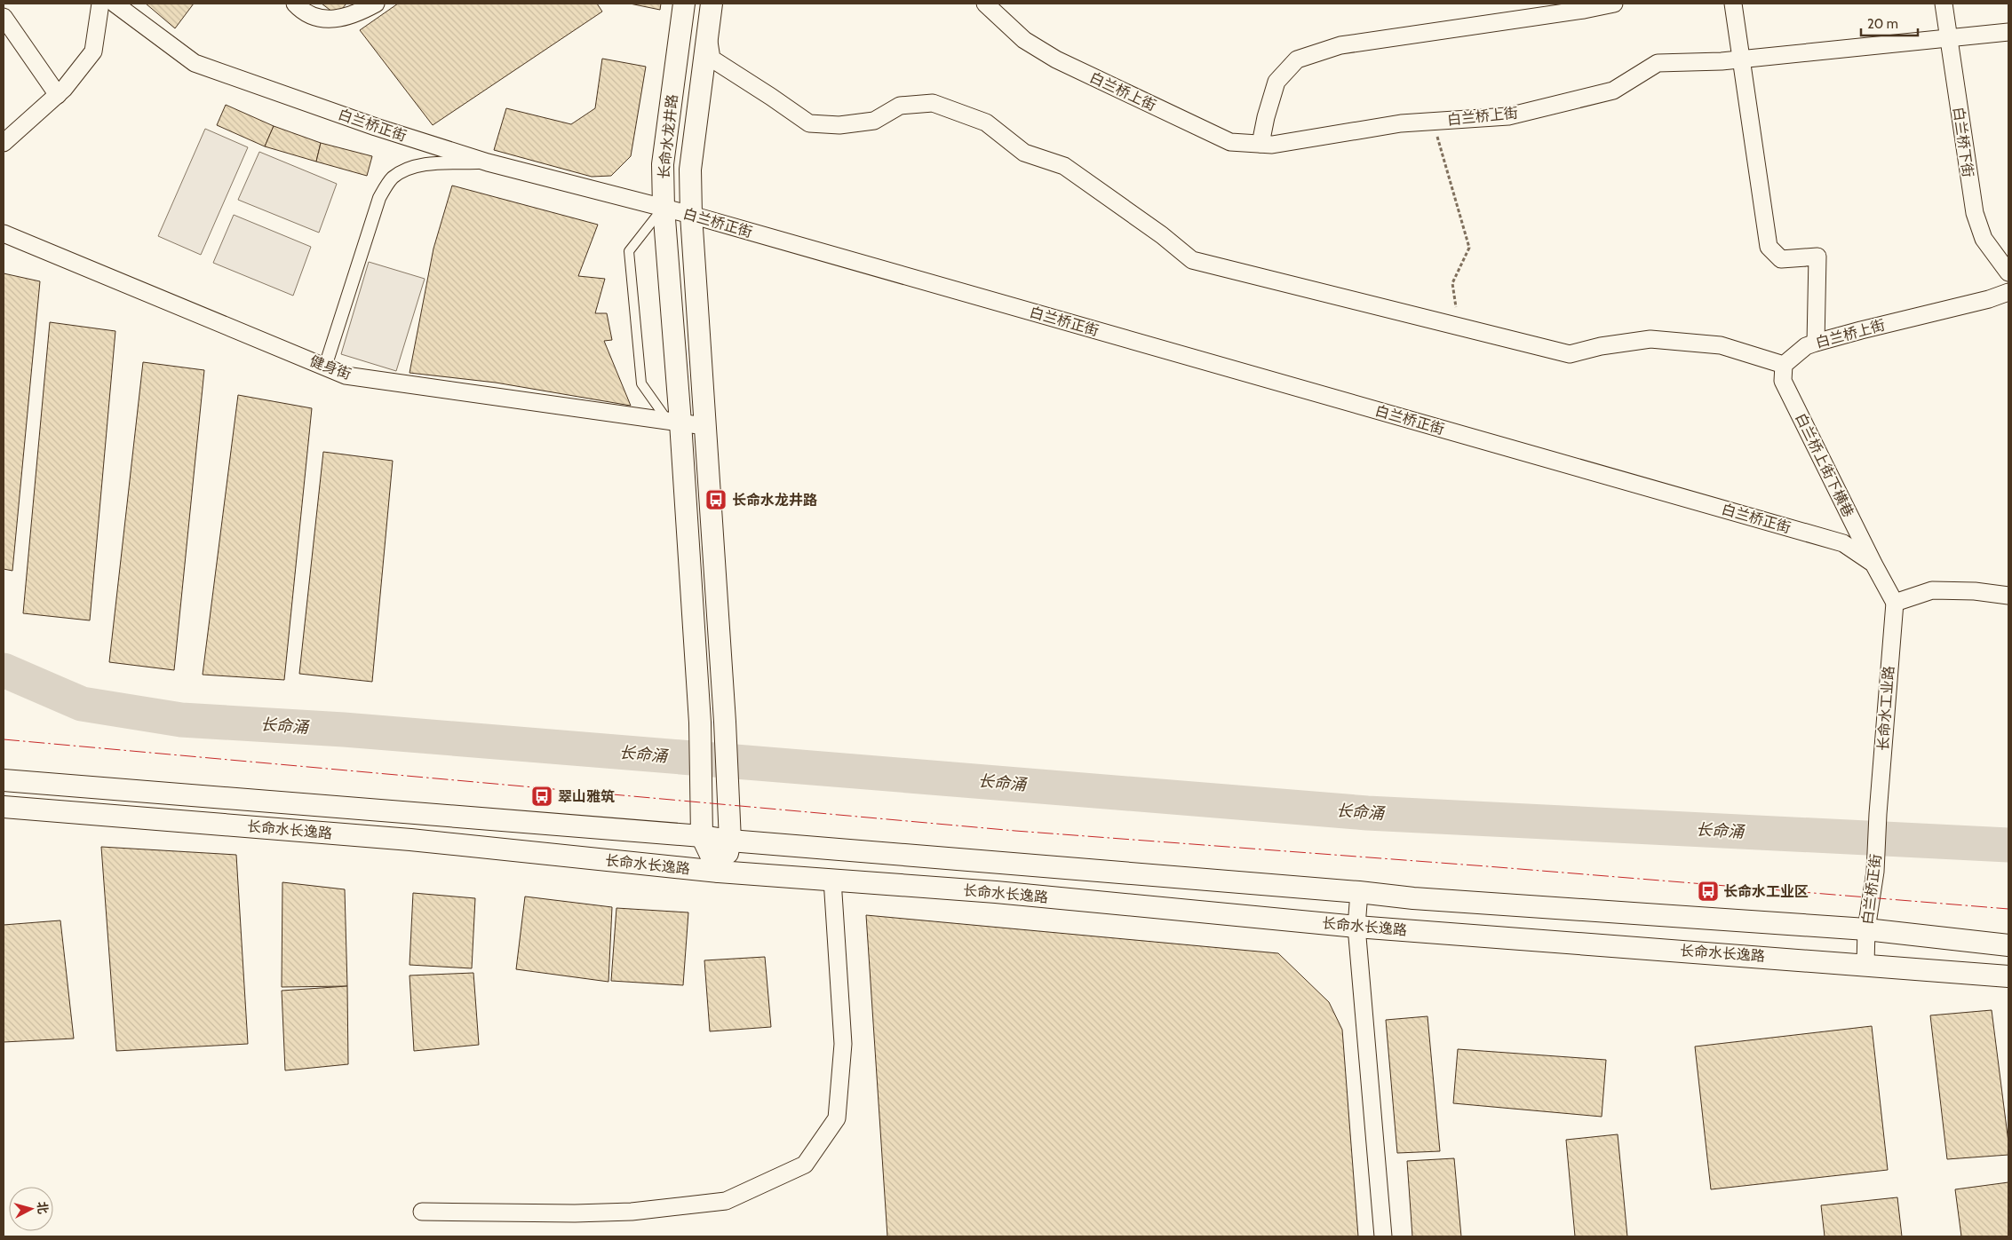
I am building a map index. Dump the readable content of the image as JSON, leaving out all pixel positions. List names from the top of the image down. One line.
{"streets":{"street":["白兰桥上街","白兰桥正街","长命水龙井路","白兰桥下街","健身街","白兰桥上街下横巷","长命水工业路","长命水长逸路"]},"crossings":[["白兰桥上街","白兰桥下街"],["白兰桥上街","白兰桥上街下横巷"],["白兰桥正街","长命水龙井路"],["白兰桥正街","白兰桥上街下横巷"],["白兰桥正街","长命水工业路"],["白兰桥正街","长命水长逸路"],["长命水龙井路","健身街"],["长命水龙井路","长命水长逸路"]],"water":["长命涌"],"places":{"bus stop":["长命水龙井路","翠山雅筑","长命水工业区"]},"scale_bar":"20 m","north":"right"}
